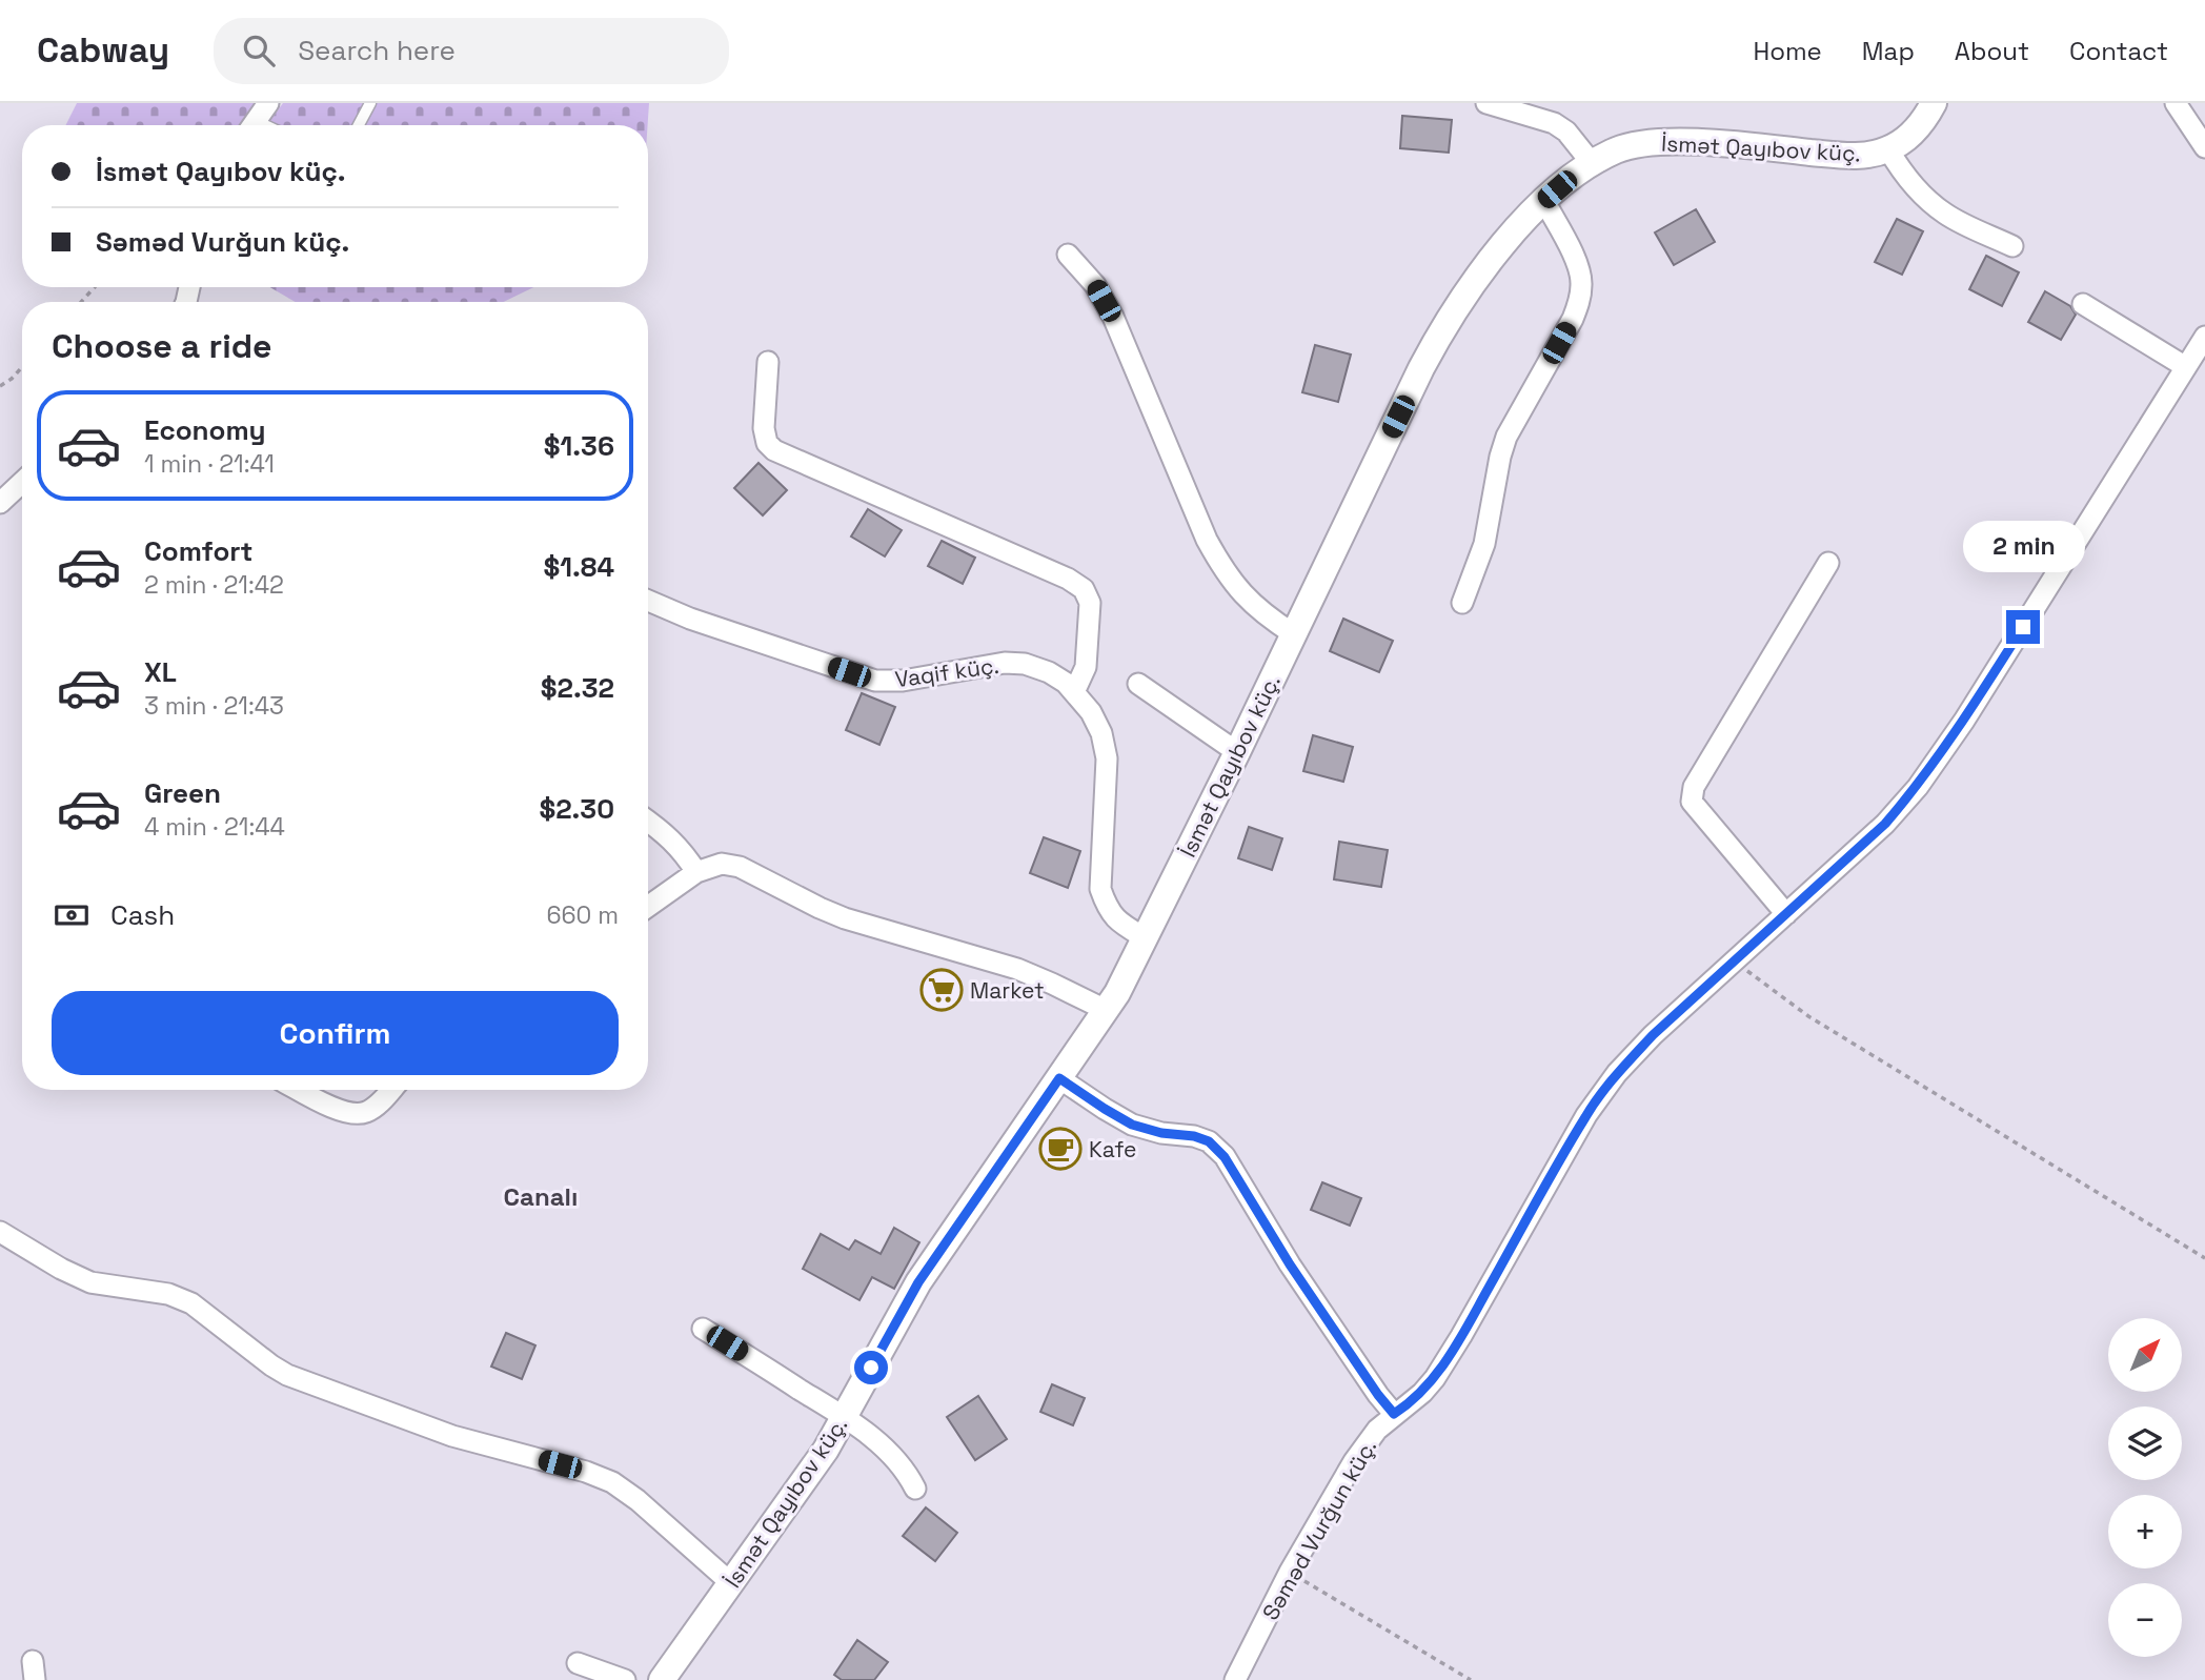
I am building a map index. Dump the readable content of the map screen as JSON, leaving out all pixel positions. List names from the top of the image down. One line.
{"streets":{"street":["İsmət Qayıbov küç.","Vaqif küç.","Səməd Vurğun küç."]},"crossings":[["İsmət Qayıbov küç.","Vaqif küç."]],"districts":["Canalı"],"places":{"supermarket":["Market"],"cafe":["Kafe"]},"north":"top right","page":{"header":"Cabway","search":"Search here","nav":["Home","Map","About","Contact"],"banner":["İsmət Qayıbov küç.","Səməd Vurğun küç."],"heading":"Choose a ride","list":[{"name":"Economy","note":"1 min · 21:41","value":"$1.36"},{"name":"Comfort","note":"2 min · 21:42","value":"$1.84"},{"name":"XL","note":"3 min · 21:43","value":"$2.32"},{"name":"Green","note":"4 min · 21:44","value":"$2.30"}],"bubble":"2 min","pay":["Cash","660 m"],"buttons":"Confirm","map_buttons":["+","−"]}}
